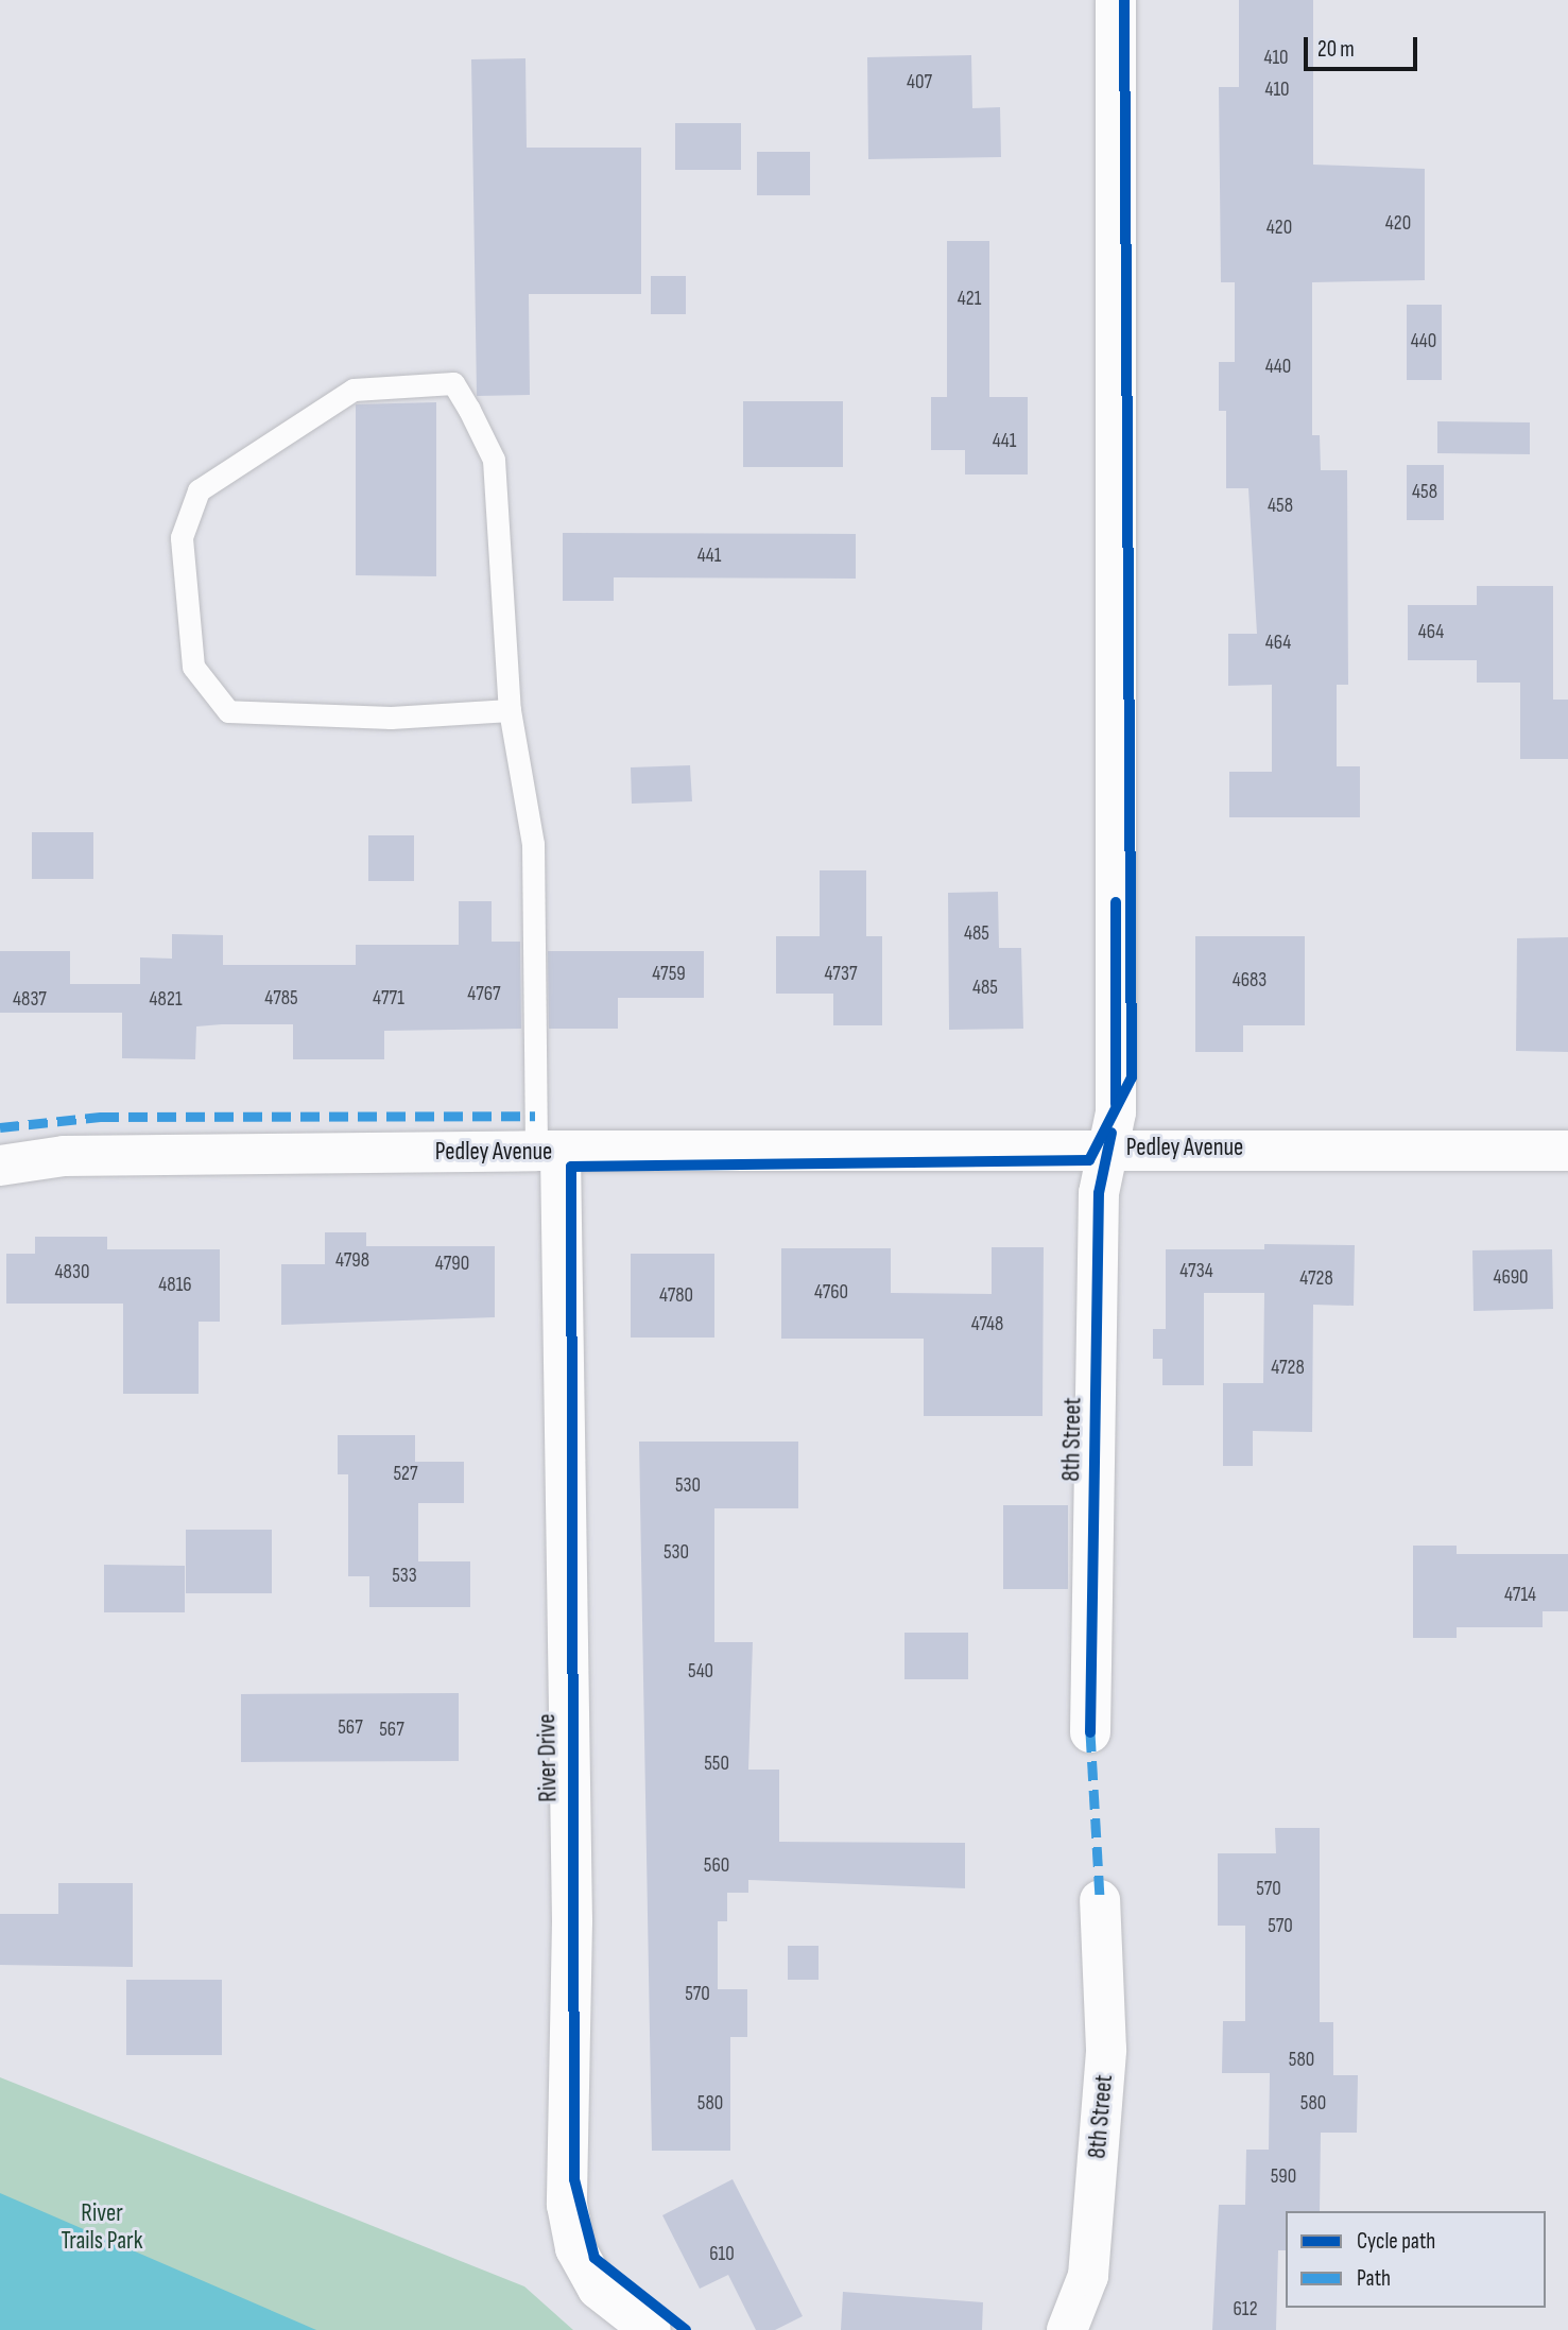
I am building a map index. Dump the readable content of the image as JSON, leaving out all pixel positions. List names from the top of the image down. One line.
{"streets":{"street":["Pedley Avenue","8th Street","River Drive"]},"crossings":[["Pedley Avenue","8th Street"],["Pedley Avenue","River Drive"]],"parks":["River Trails Park"],"house_numbers":["410","407","410","420","420","421","440","440","441","458","458","441","464","464","485","4759","4737","4683","485","4767","4785","4771","4837","4821","4798","4790","4734","4830","4690","4728","4816","4760","4780","4748","4728","527","530","530","533","4714","540","567","567","550","560","570","570","570","580","580","580","590","610","612"],"legend":["Cycle path","Path"],"scale_bar":"20 m"}
